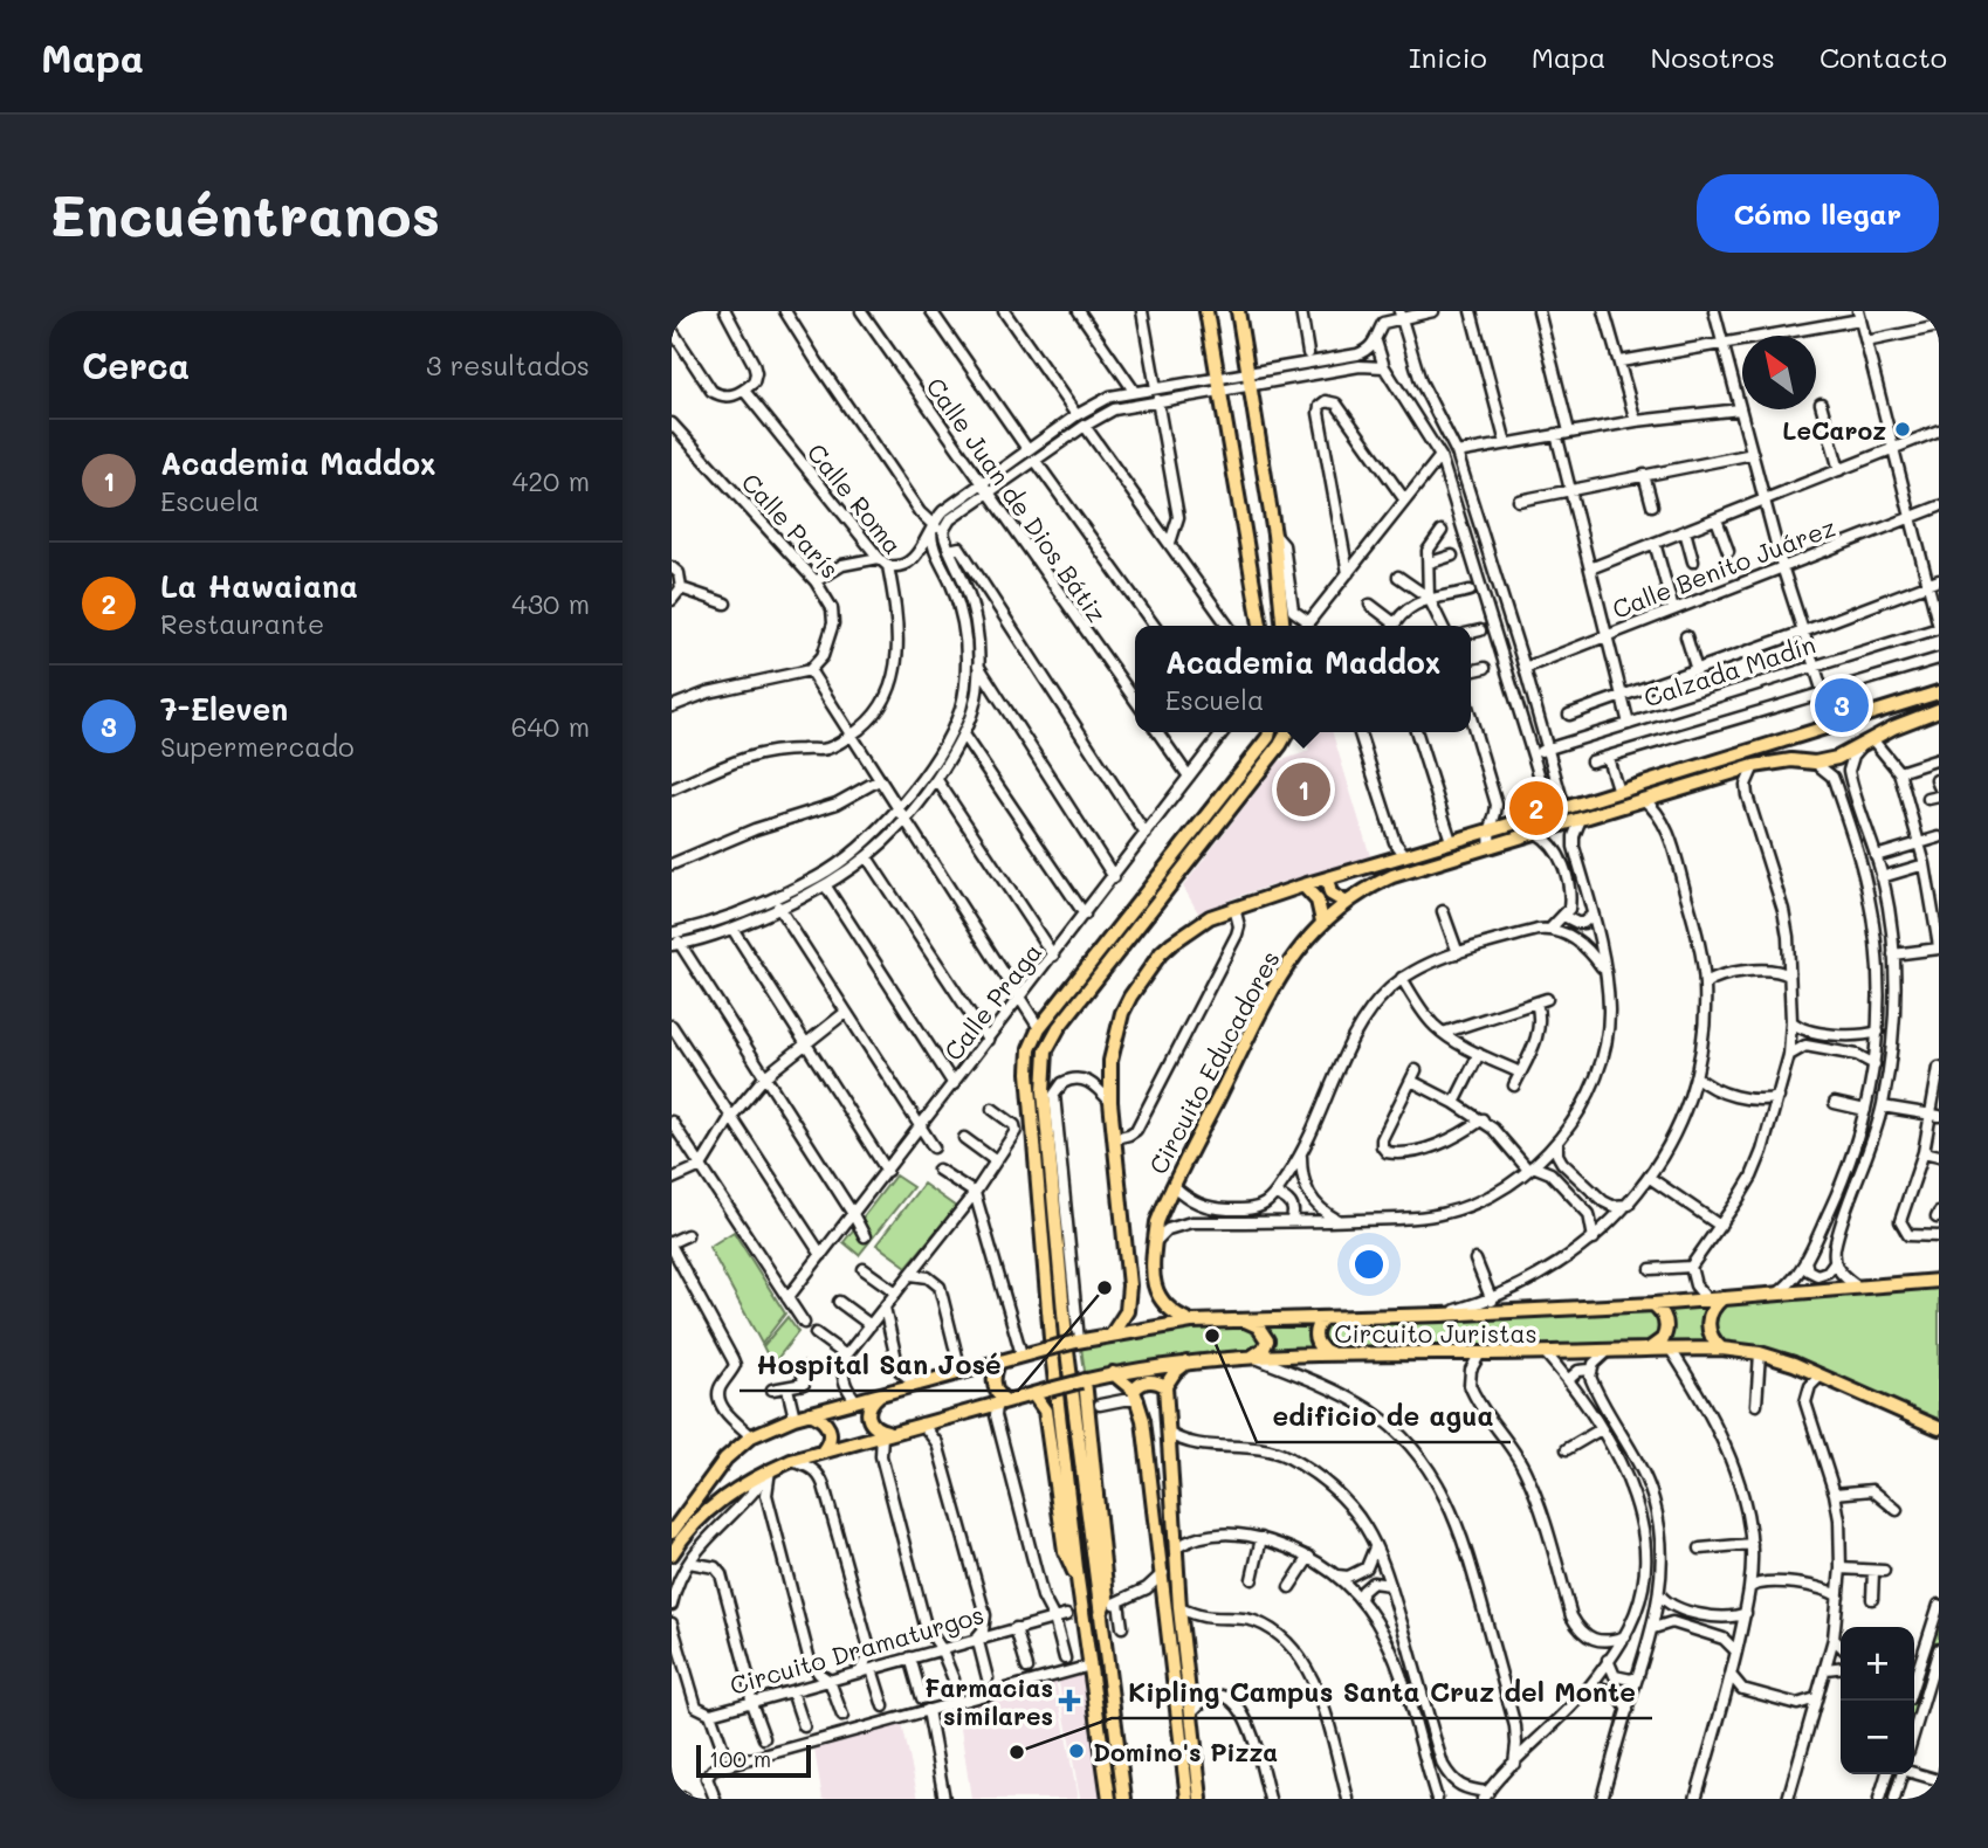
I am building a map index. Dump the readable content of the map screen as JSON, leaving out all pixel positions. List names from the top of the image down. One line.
{"streets":{"main road":["Circuito Educadores","Circuito Juristas"],"street":["Calle Roma","Calle Juan de Dios Bátiz","Calle París","Calle Benito Juárez","Calzada Madín","Calle Praga","Circuito Dramaturgos"]},"places":{"other":["LeCaroz","Hospital San José","edificio de agua","Domino's Pizza","Kipling Campus Santa Cruz del Monte"],"health":["Farmacias similares"]},"scale_bar":"100 m","north":"top left","page":{"header":"Mapa","nav":["Inicio","Mapa","Nosotros","Contacto"],"buttons":"Cómo llegar","title":"Encuéntranos","heading":["Cerca","3 resultados"],"list":[{"mark":"1","name":"Academia Maddox","note":"Escuela","value":"420 m"},{"mark":"2","name":"La Hawaiana","note":"Restaurante","value":"430 m"},{"mark":"3","name":"7-Eleven","note":"Supermercado","value":"640 m"}],"popup":["Academia Maddox","Escuela"],"pins":["3","1","2"],"map_buttons":["+","−"],"scale":"100 m"}}
